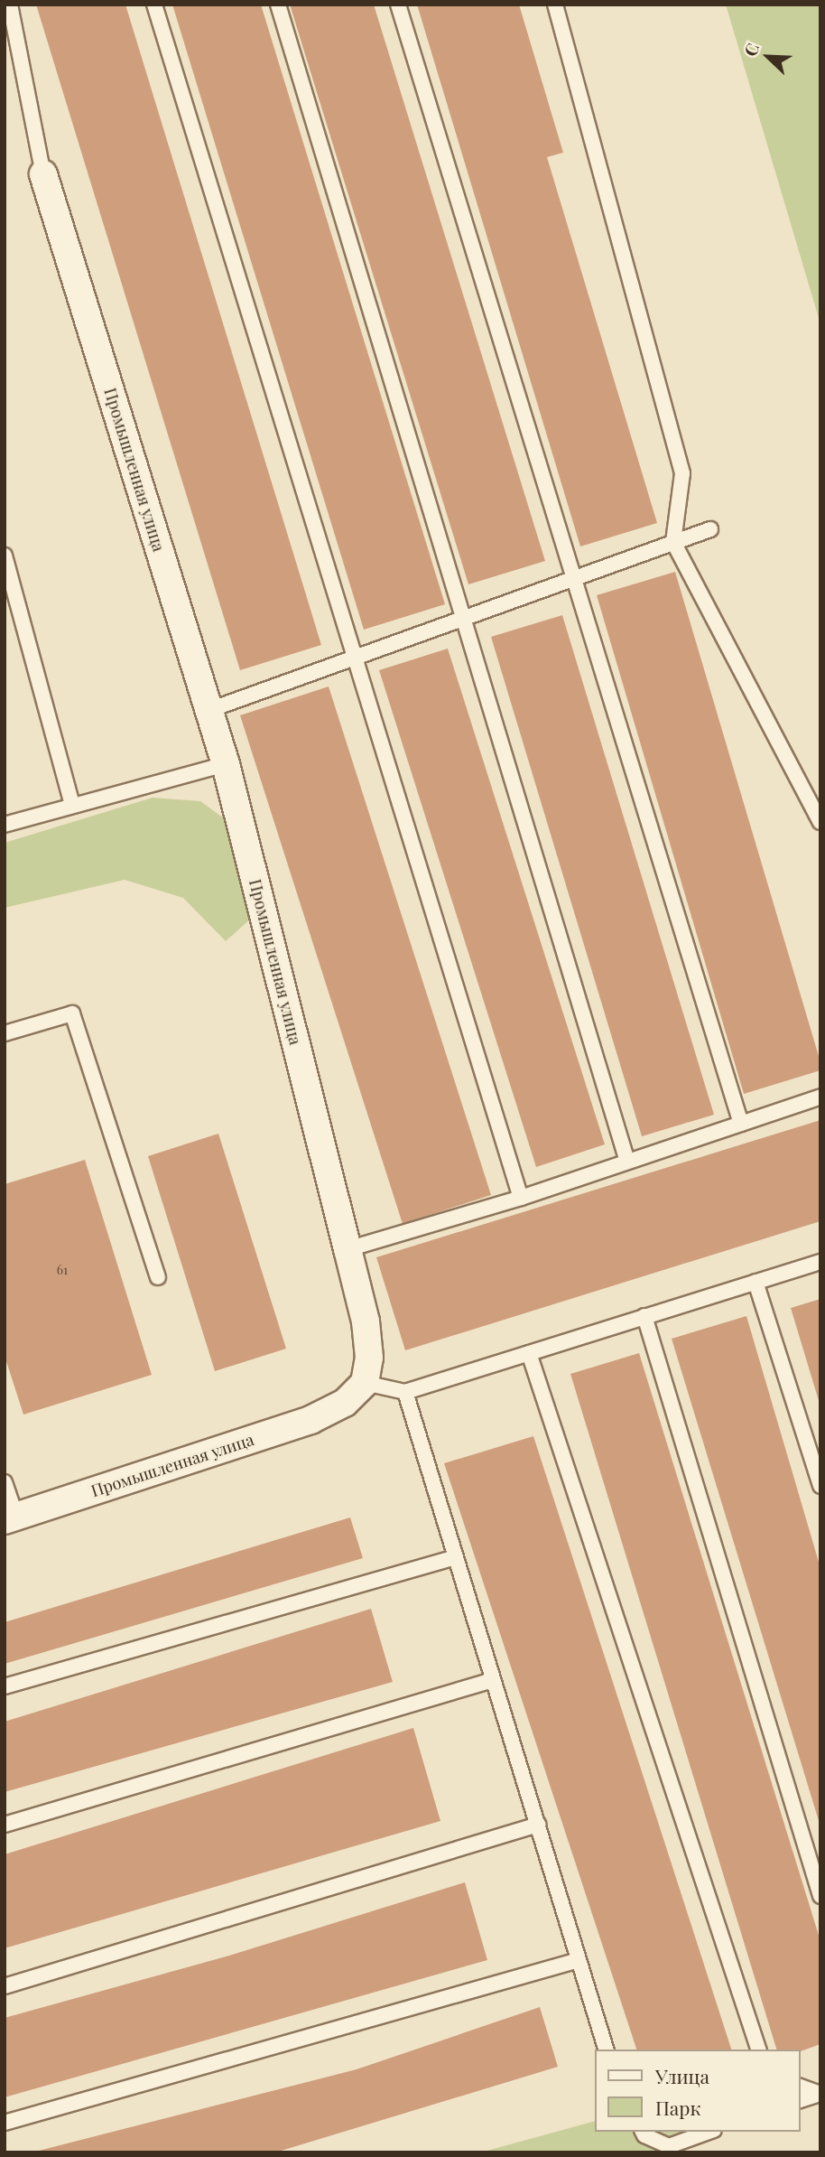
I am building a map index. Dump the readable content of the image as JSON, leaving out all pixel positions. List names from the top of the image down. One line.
{"streets":{"street":["Промышленная улица"]},"house_numbers":["61"],"legend":["Улица","Парк"],"north":"top left"}
